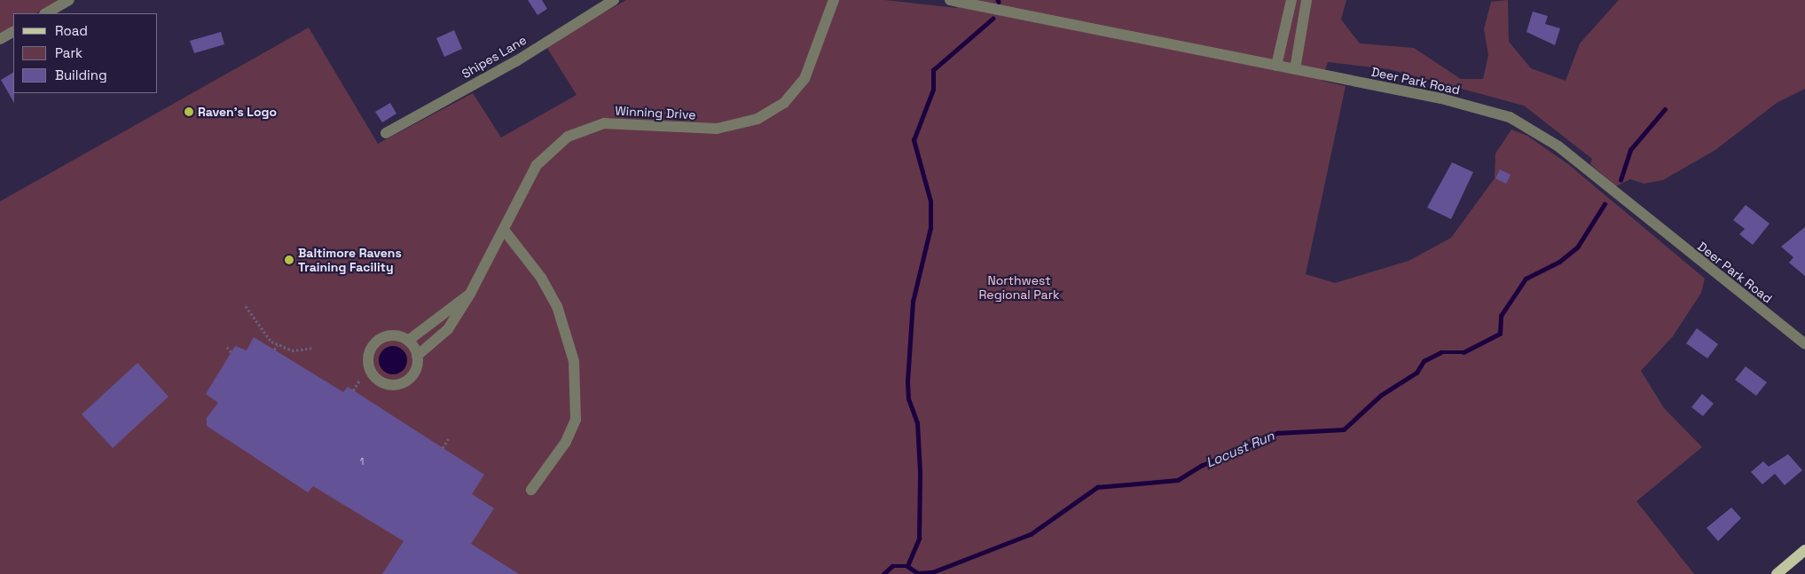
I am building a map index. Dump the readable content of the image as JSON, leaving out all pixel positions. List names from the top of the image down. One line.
{"streets":{"street":["Shipes Lane","Deer Park Road","Winning Drive"]},"water":["Locust Run"],"parks":["Northwest Regional Park"],"places":["Raven's Logo","Baltimore Ravens Training Facility"],"house_numbers":["1"],"legend":["Road","Park","Building"]}
